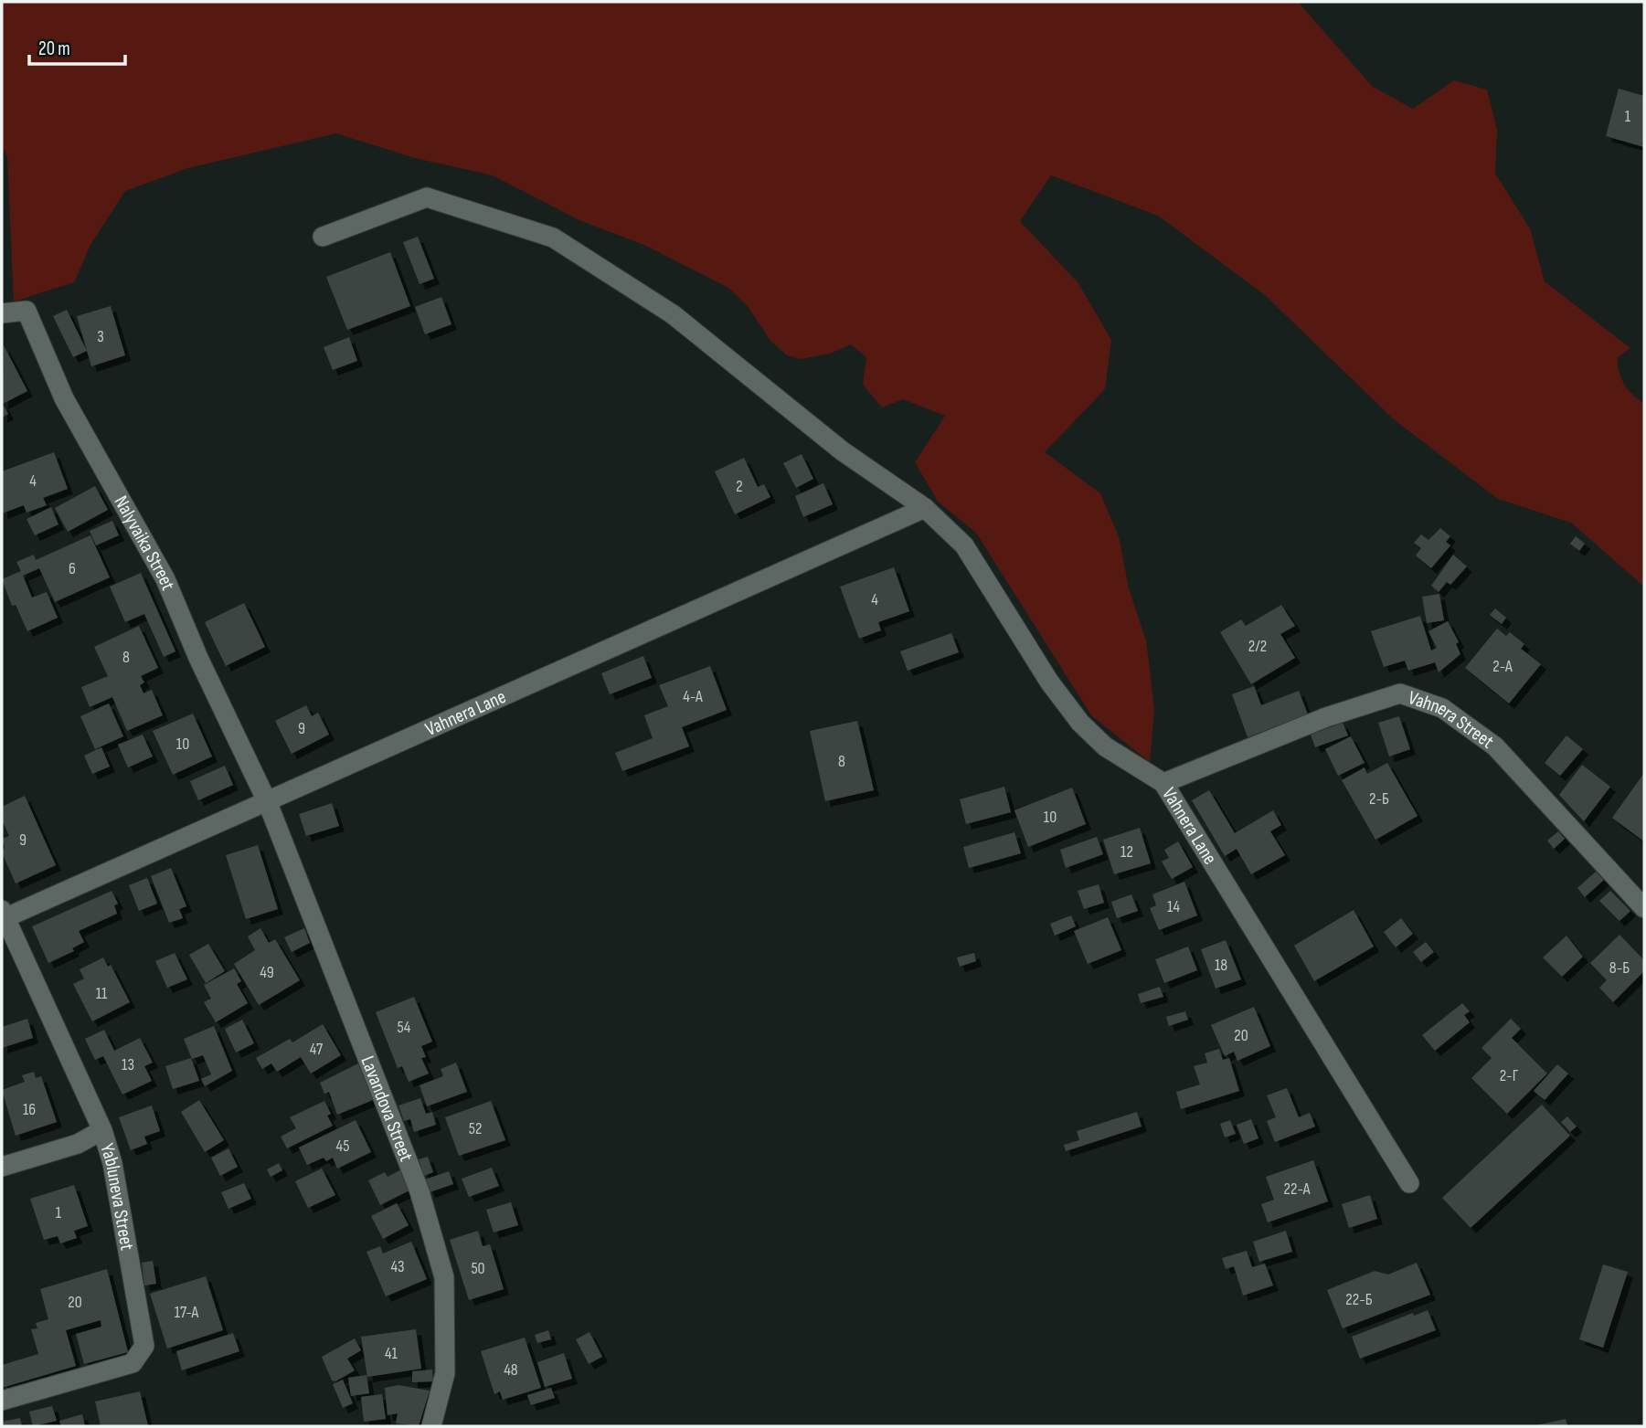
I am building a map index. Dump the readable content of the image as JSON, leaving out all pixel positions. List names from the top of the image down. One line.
{"streets":{"street":["Nalyvaika Street","Vahnera Lane","Vahnera Street","Lavandova Street","Yabluneva Street"]},"crossings":[["Nalyvaika Street","Vahnera Lane"],["Nalyvaika Street","Lavandova Street"],["Vahnera Lane","Vahnera Street"],["Vahnera Lane","Lavandova Street"],["Vahnera Lane","Yabluneva Street"]],"house_numbers":["1","3","4","2","6","4","2/2","8","2-А","4-А","9","10","8","2-Б","10","9","12","14","18","8-Б","49","11","54","20","47","13","2-Г","16","52","45","22-А","1","43","50","22-Б","20","17-А","41","48"],"scale_bar":"20 m"}
